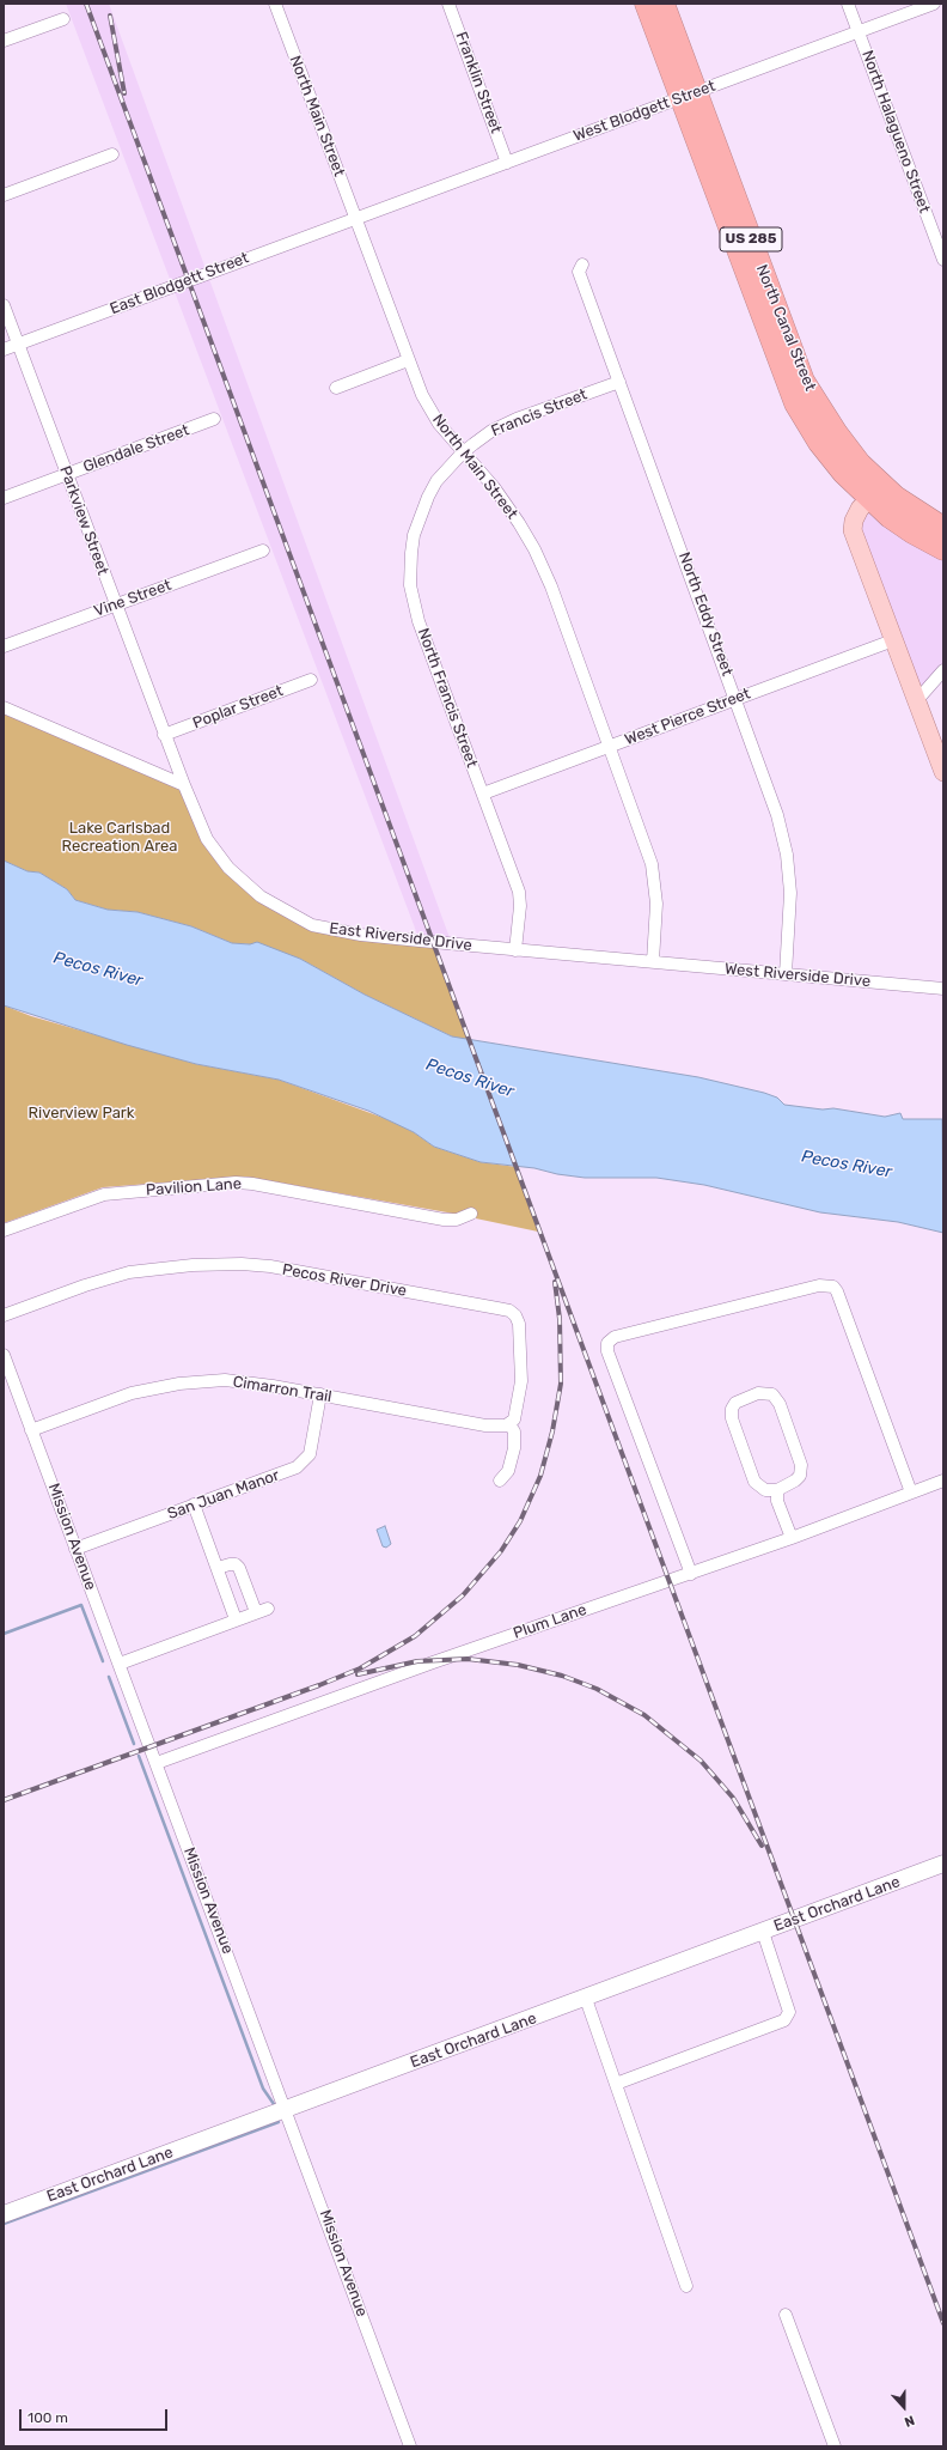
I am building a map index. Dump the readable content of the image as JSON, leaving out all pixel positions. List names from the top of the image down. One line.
{"streets":{"highway":["US 285","North Canal Street"],"street":["Franklin Street","West Blodgett Street","North Main Street","North Halagueno Street","East Blodgett Street","Francis Street","Glendale Street","Parkview Street","Vine Street","North Eddy Street","North Francis Street","Poplar Street","West Pierce Street","East Riverside Drive","West Riverside Drive","Pavilion Lane","Pecos River Drive","Cimarron Trail","San Juan Manor","Mission Avenue","Plum Lane","East Orchard Lane"]},"crossings":[["Franklin Street","West Blodgett Street"],["West Blodgett Street","North Main Street"],["West Blodgett Street","North Halagueno Street"],["West Blodgett Street","East Blodgett Street"],["West Blodgett Street","North Canal Street"],["North Main Street","East Blodgett Street"],["North Main Street","Francis Street"],["North Main Street","North Francis Street"],["North Main Street","West Pierce Street"],["North Main Street","East Riverside Drive"],["North Main Street","West Riverside Drive"],["East Blodgett Street","Parkview Street"],["Francis Street","North Eddy Street"],["Francis Street","North Francis Street"],["Glendale Street","Parkview Street"],["Parkview Street","Vine Street"],["Parkview Street","Poplar Street"],["Parkview Street","East Riverside Drive"],["North Eddy Street","West Pierce Street"],["North Eddy Street","West Riverside Drive"],["North Francis Street","West Pierce Street"],["North Francis Street","East Riverside Drive"],["Poplar Street","East Riverside Drive"],["East Riverside Drive","West Riverside Drive"],["Pecos River Drive","Cimarron Trail"],["Cimarron Trail","San Juan Manor"],["Cimarron Trail","Mission Avenue"],["San Juan Manor","Mission Avenue"],["Mission Avenue","Plum Lane"],["Mission Avenue","East Orchard Lane"]],"water":["Pecos River"],"parks":["Lake Carlsbad Recreation Area","Riverview Park"],"scale_bar":"100 m","north":"bottom"}
